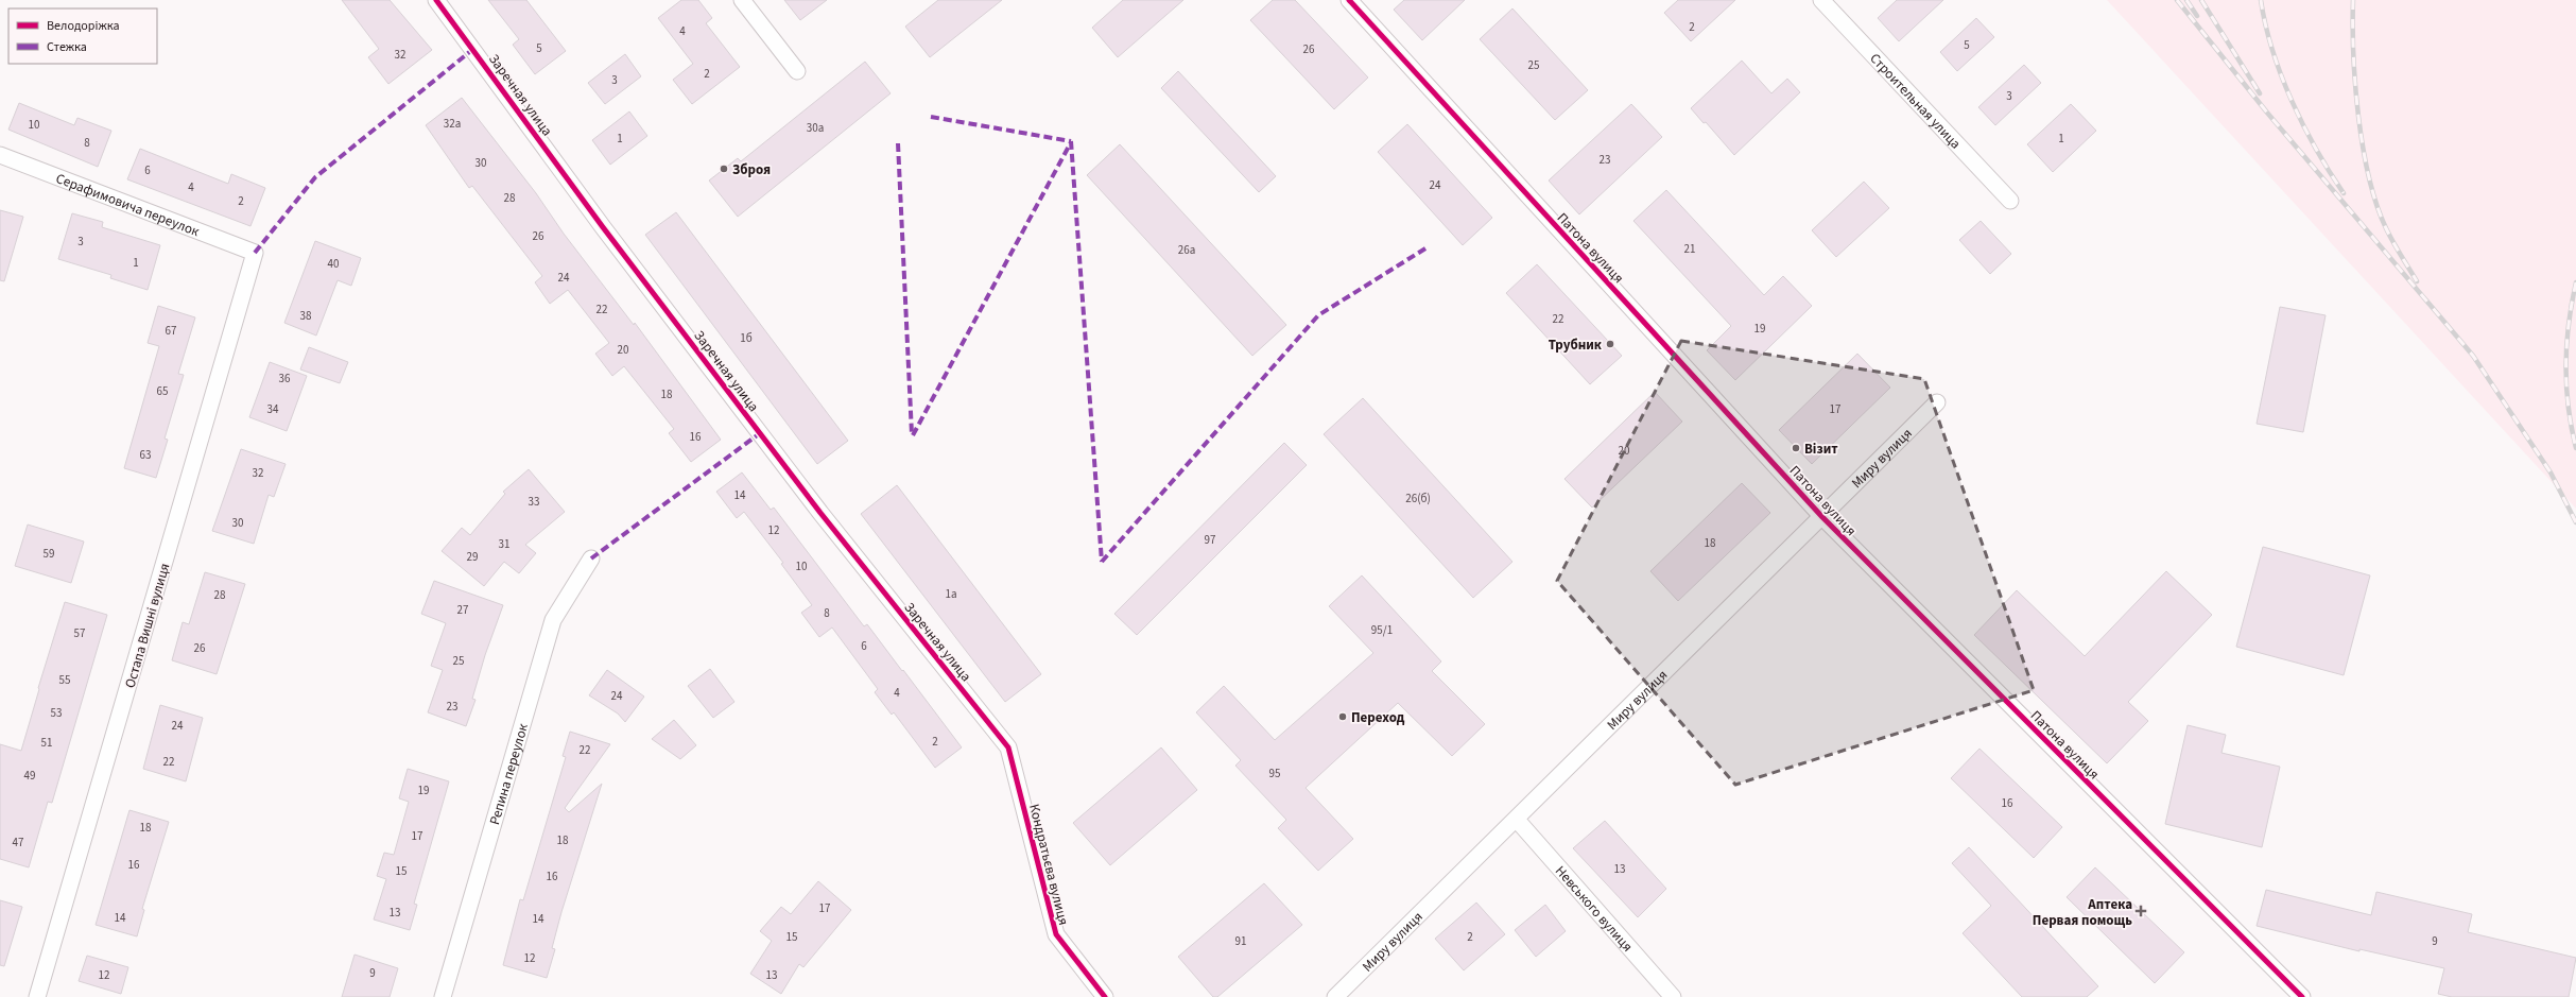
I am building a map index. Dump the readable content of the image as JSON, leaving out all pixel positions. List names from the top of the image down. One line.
{"streets":{"street":["Заречная улица","Строительная улица","Серафимовича переулок","Патона вулиця","Миру вулиця","Остапа Вишні вулиця","Репина переулок","Кондратьєва вулиця","Невського вулиця"]},"crossings":[["Заречная улица","Кондратьєва вулиця"],["Серафимовича переулок","Остапа Вишні вулиця"],["Патона вулиця","Миру вулиця"],["Миру вулиця","Невського вулиця"]],"places":{"other":["Зброя","Трубник","Візит","Переход"],"health":["Аптека Первая помощь"]},"house_numbers":["2","4","5","5","26","32","25","2","3","3","32а","10","30а","1","1","8","23","30","6","24","4","28","2","26","3","21","26а","1","40","24","22","38","22","19","67","1б","20","36","65","18","34","17","16","20","63","32","14","26(б)","33","30","12","97","18","31","59","29","10","1а","28","27","8","95/1","57","6","26","25","55","4","24","23","53","24","2","51","22","22","95","49","19","16","18","17","18","47","16","13","15","16","17","13","14","14","15","2","91","9","12","9","12","13"],"legend":["Велодоріжка","Стежка"]}
